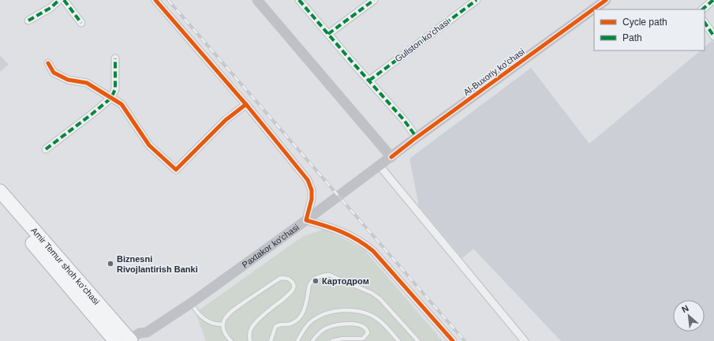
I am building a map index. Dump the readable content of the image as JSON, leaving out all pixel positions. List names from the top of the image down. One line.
{"streets":{"highway":["Amir Temur shoh ko'chasi"],"main road":["Al-Buxoriy ko'chasi","Paxtakor ko'chasi"],"street":["Guliston ko'chasi"]},"crossings":[["Al-Buxoriy ko'chasi","Paxtakor ko'chasi"],["Paxtakor ko'chasi","Amir Temur shoh ko'chasi"]],"places":["Biznesni Rivojlantirish Banki","Картодром"],"legend":["Cycle path","Path"],"north":"top left"}
